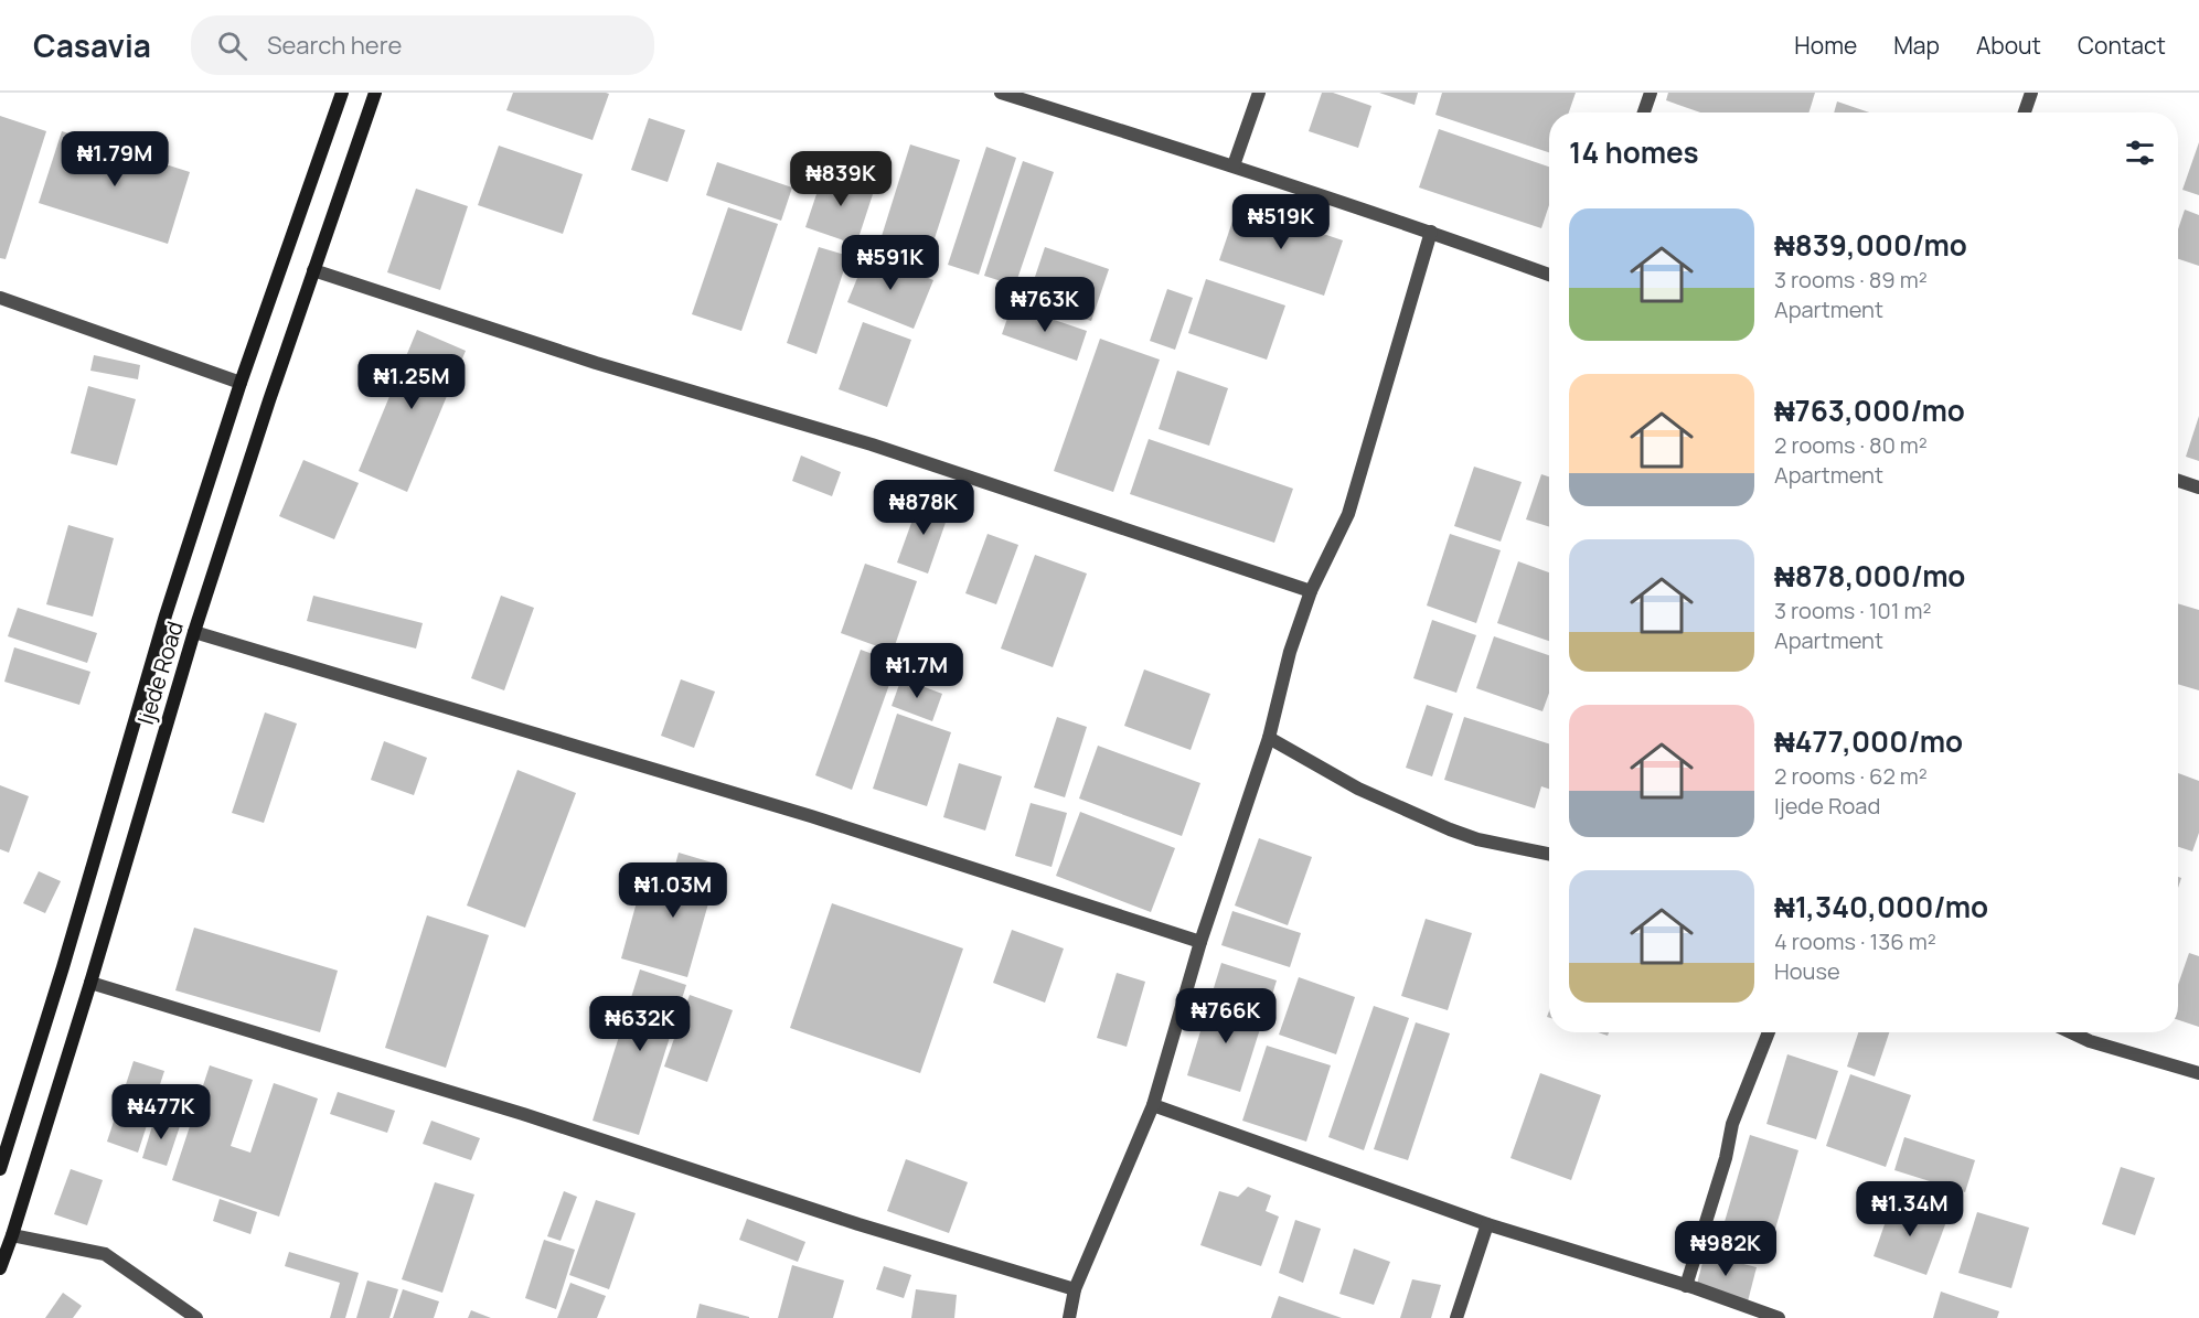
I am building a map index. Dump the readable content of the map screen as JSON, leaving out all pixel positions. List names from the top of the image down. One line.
{"streets":{"main road":["Ijede Road"]},"page":{"header":"Casavia","search":"Search here","nav":["Home","Map","About","Contact"],"heading":"14 homes","price":["₦1.79M","₦839K","₦519K","₦591K","₦763K","₦1.25M","₦878K","₦1.7M","₦1.03M","₦766K","₦632K","₦477K","₦1.34M","₦982K"],"list":[{"name":"₦839,000/mo","note":"3 rooms · 89 m² · Apartment"},{"name":"₦763,000/mo","note":"2 rooms · 80 m² · Apartment"},{"name":"₦878,000/mo","note":"3 rooms · 101 m² · Apartment"},{"name":"₦477,000/mo","note":"2 rooms · 62 m² · Ijede Road"},{"name":"₦1,340,000/mo","note":"4 rooms · 136 m² · House"}]}}
